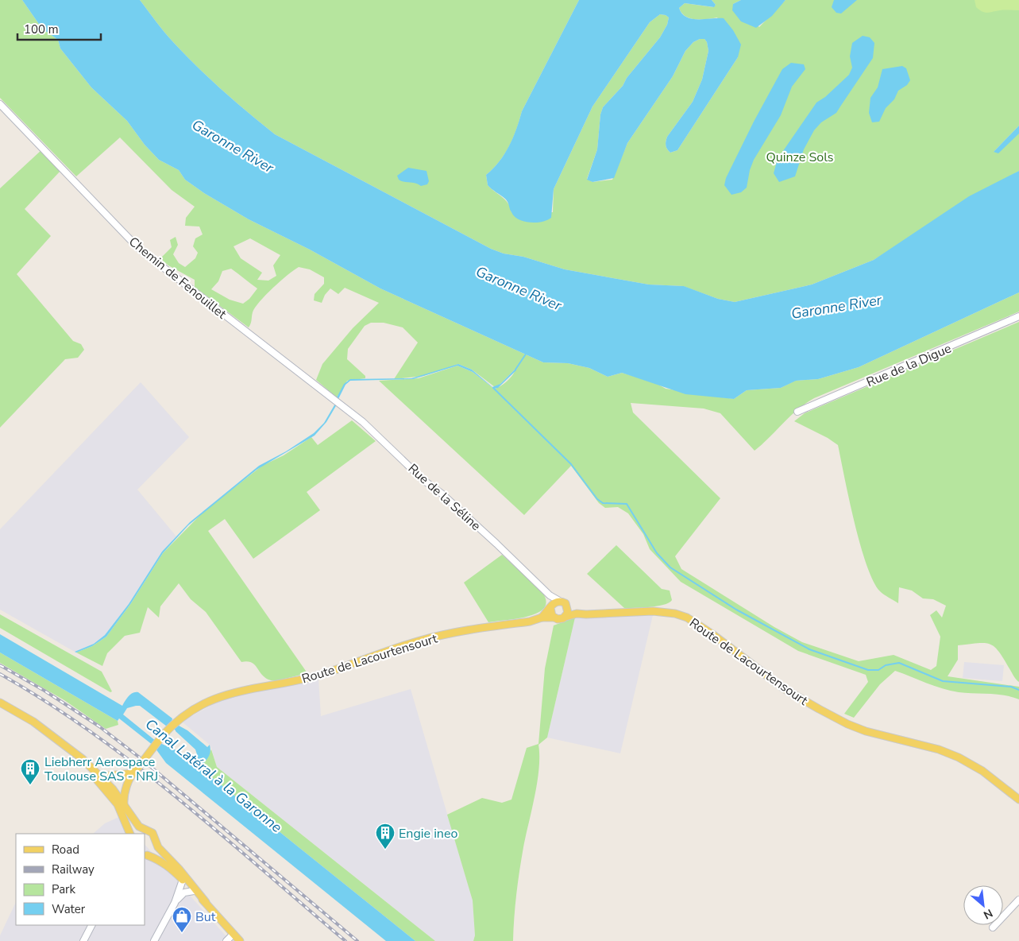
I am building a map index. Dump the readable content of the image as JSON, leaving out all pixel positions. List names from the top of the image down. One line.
{"streets":{"main road":["Route de Lacourtensourt"],"street":["Chemin de Fenouillet","Rue de la Digue","Rue de la Séline"]},"crossings":[["Chemin de Fenouillet","Rue de la Séline"],["Rue de la Séline","Route de Lacourtensourt"]],"water":["Garonne River","Canal Latéral à la Garonne"],"parks":["Quinze Sols"],"places":{"building":["Liebherr Aerospace Toulouse SAS - NRJ","Engie ineo"],"shop":["But"]},"legend":["Road","Railway","Park","Water"],"scale_bar":"100 m","north":"bottom right"}
